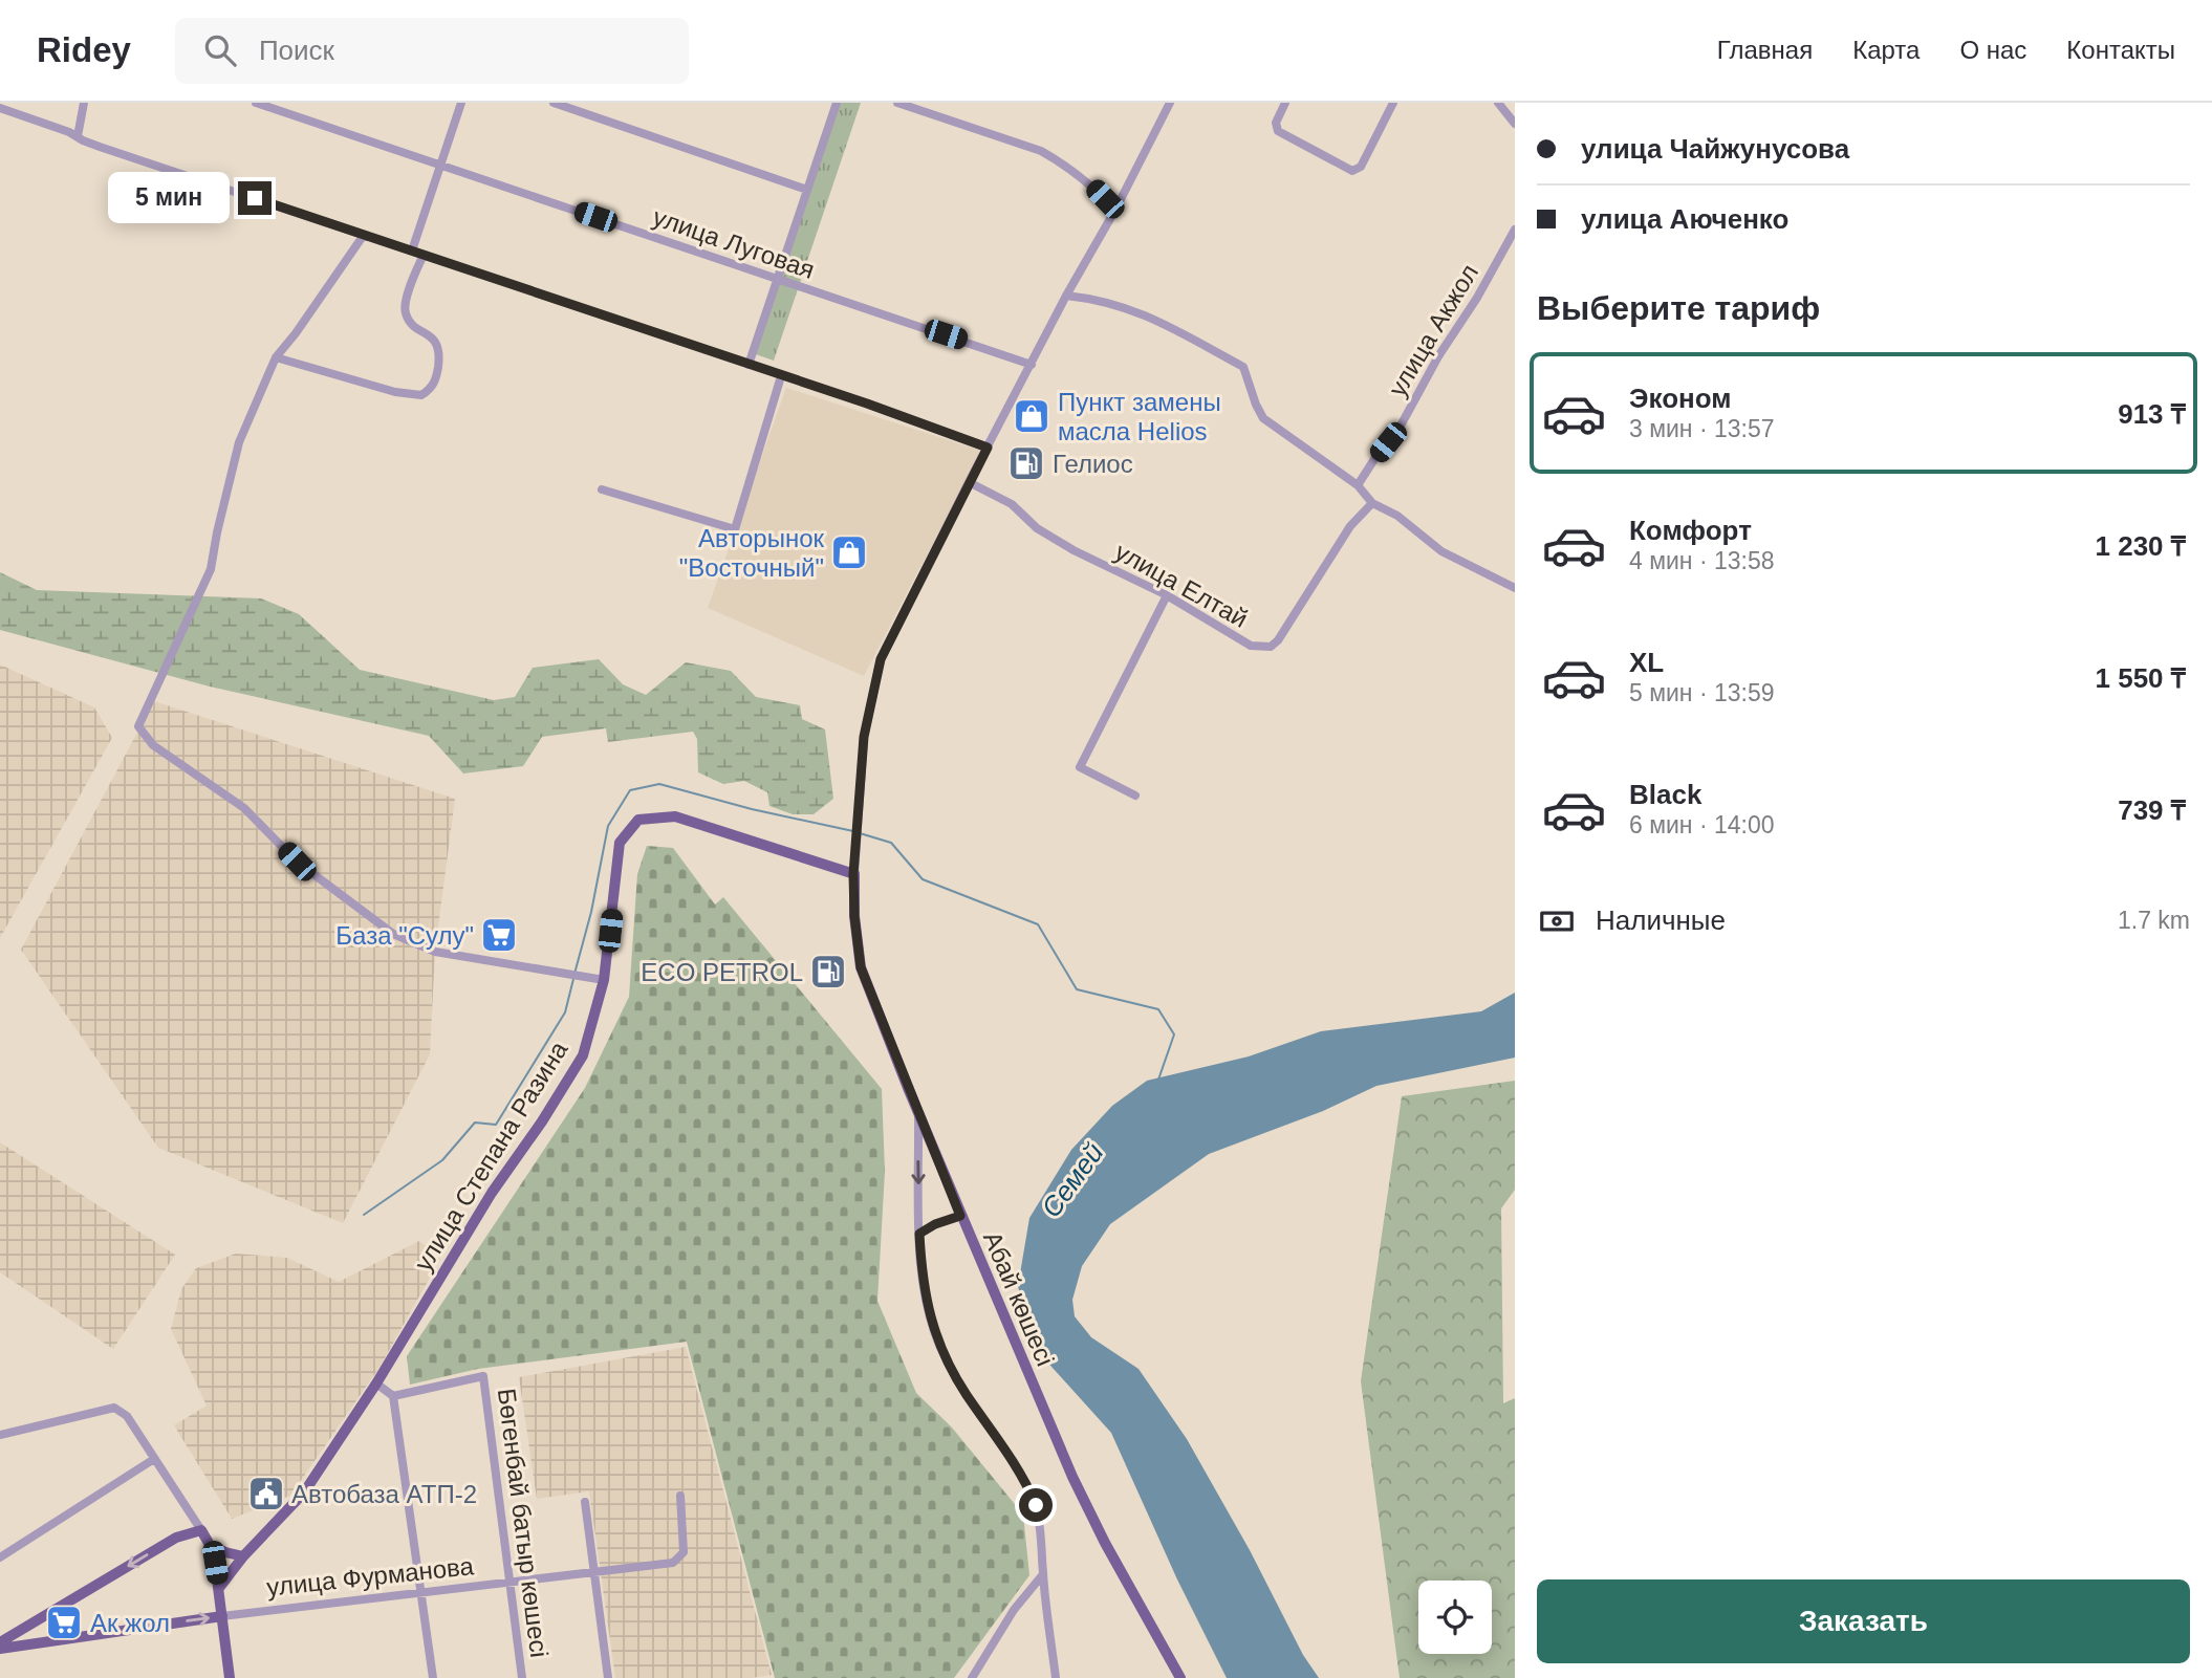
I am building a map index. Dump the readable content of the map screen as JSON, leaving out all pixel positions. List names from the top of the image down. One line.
{"streets":{"main road":["улица Степана Разина","Абай көшесі","улица Фурманова"],"street":["улица Луговая","улица Акжол","улица Елтай","Бөгенбай батыр көшесі"]},"crossings":[["улица Луговая","Абай көшесі"],["улица Елтай","Абай көшесі"],["улица Степана Разина","Абай көшесі"],["Бөгенбай батыр көшесі","улица Фурманова"]],"water":["Семей"],"places":{"shop":["Пункт замены масла Helios","Авторынок \"Восточный\""],"fuel station":["Гелиос","ECO PETROL"],"supermarket":["База \"Сулу\"","Ак жол"],"public building":["Автобаза АТП-2"]},"page":{"header":"Ridey","search":"Поиск","nav":["Главная","Карта","О нас","Контакты"],"banner":["улица Чайжунусова","улица Аюченко"],"bubble":"5 мин","heading":"Выберите тариф","list":[{"name":"Эконом","note":"3 мин · 13:57","value":"913 ₸"},{"name":"Комфорт","note":"4 мин · 13:58","value":"1 230 ₸"},{"name":"XL","note":"5 мин · 13:59","value":"1 550 ₸"},{"name":"Black","note":"6 мин · 14:00","value":"739 ₸"}],"pay":["Наличные","1.7 km"],"buttons":"Заказать"}}
